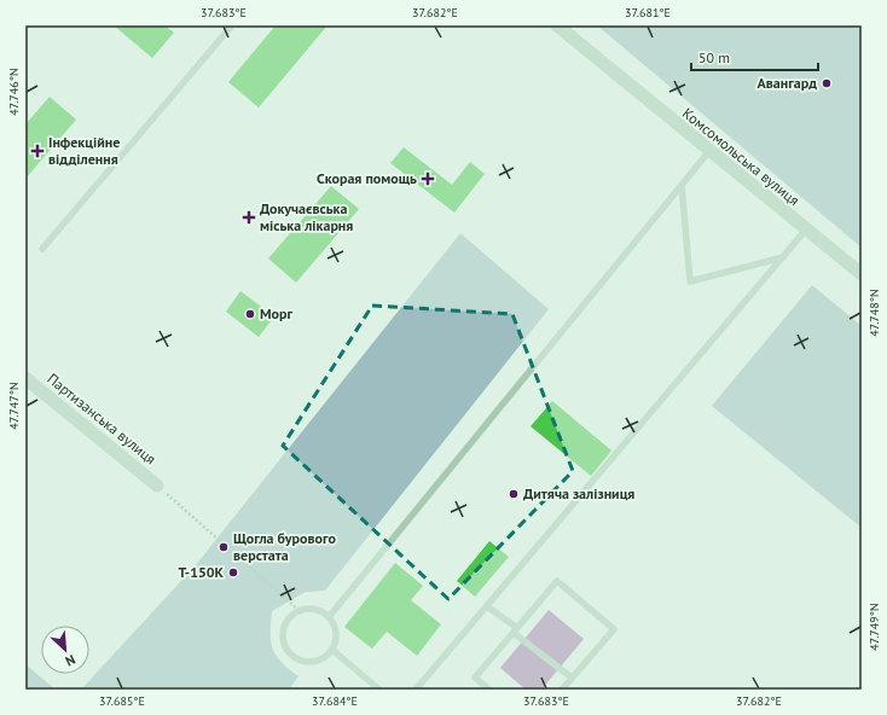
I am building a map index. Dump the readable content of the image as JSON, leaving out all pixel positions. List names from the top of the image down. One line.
{"streets":{"street":["Комсомольська вулиця","Партизанська вулиця"]},"places":{"other":["Авангард","Морг","Дитяча залізниця","Щогла бурового верстата","Т-150К"],"health":["Інфекційне відділення","Скорая помощь","Докучаєвська міська лікарня"]},"scale_bar":"50 m","north":"bottom right","coordinates":["37.683°E","37.682°E","37.681°E","47.746°N","47.748°N","47.747°N","47.749°N","37.685°E","37.684°E"]}
